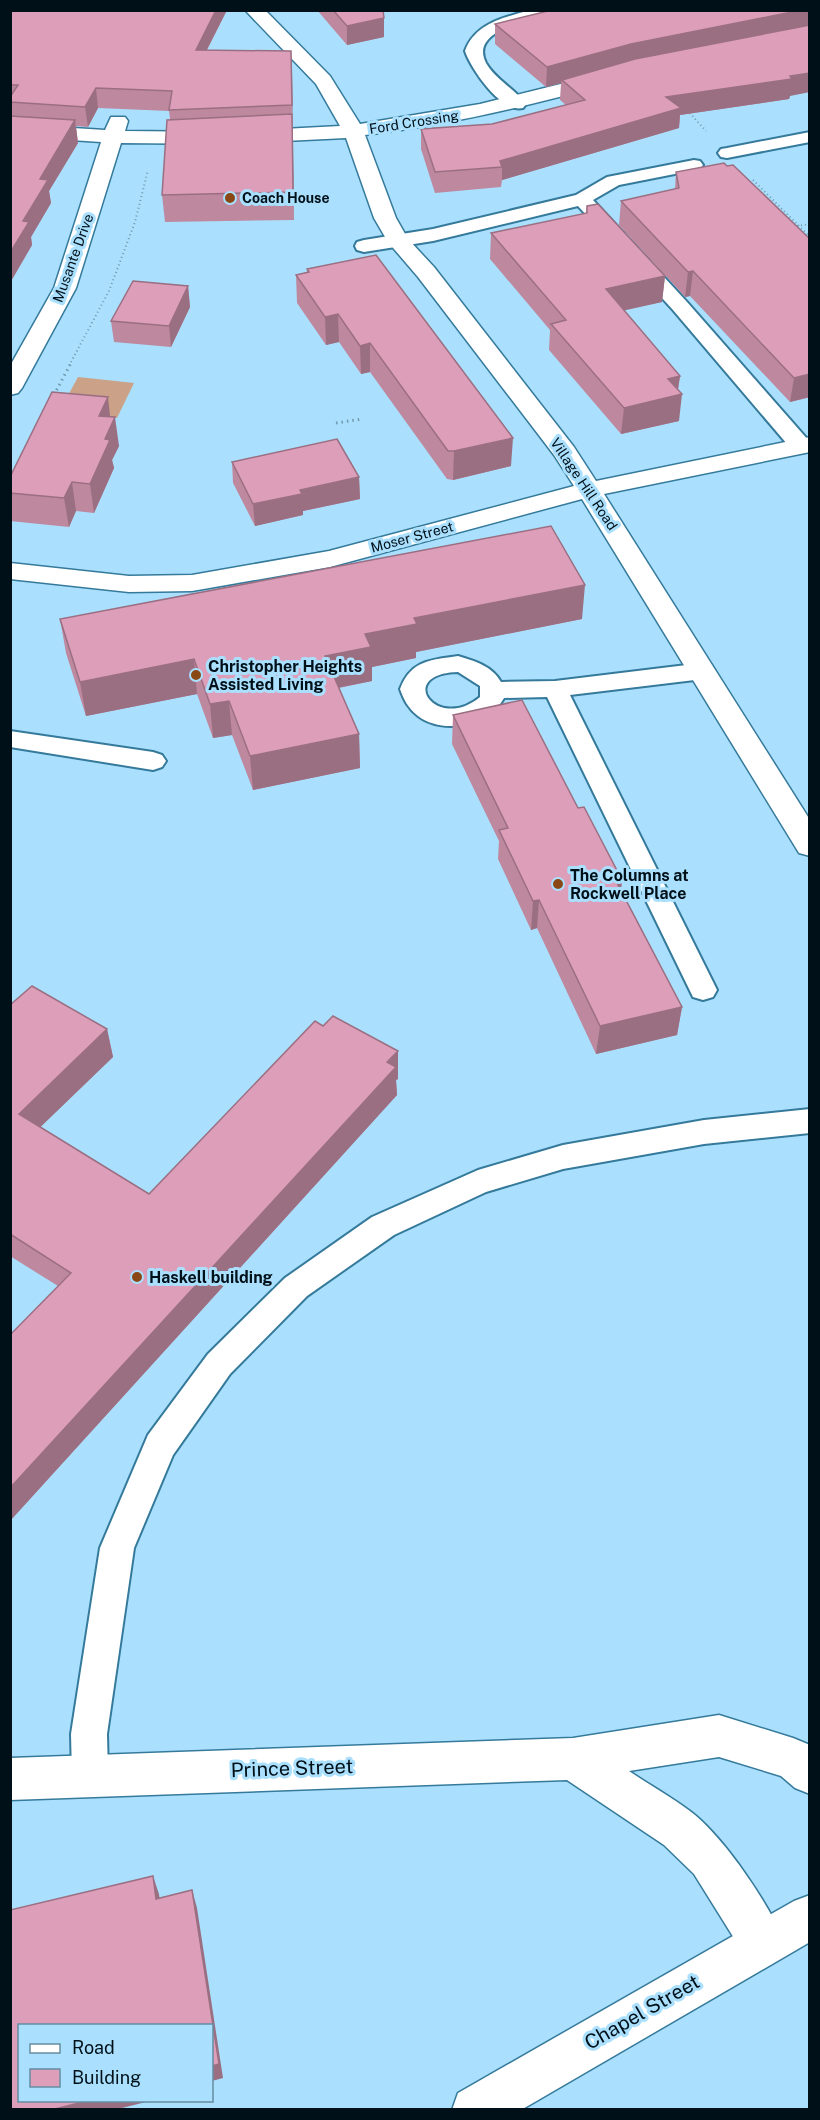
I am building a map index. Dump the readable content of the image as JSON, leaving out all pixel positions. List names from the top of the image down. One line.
{"streets":{"street":["Ford Crossing","Musante Drive","Village Hill Road","Moser Street","Prince Street","Chapel Street"]},"crossings":[["Ford Crossing","Musante Drive"],["Ford Crossing","Village Hill Road"],["Village Hill Road","Moser Street"]],"places":["Coach House","Christopher Heights Assisted Living","The Columns at Rockwell Place","Haskell building"],"legend":["Road","Building"]}
